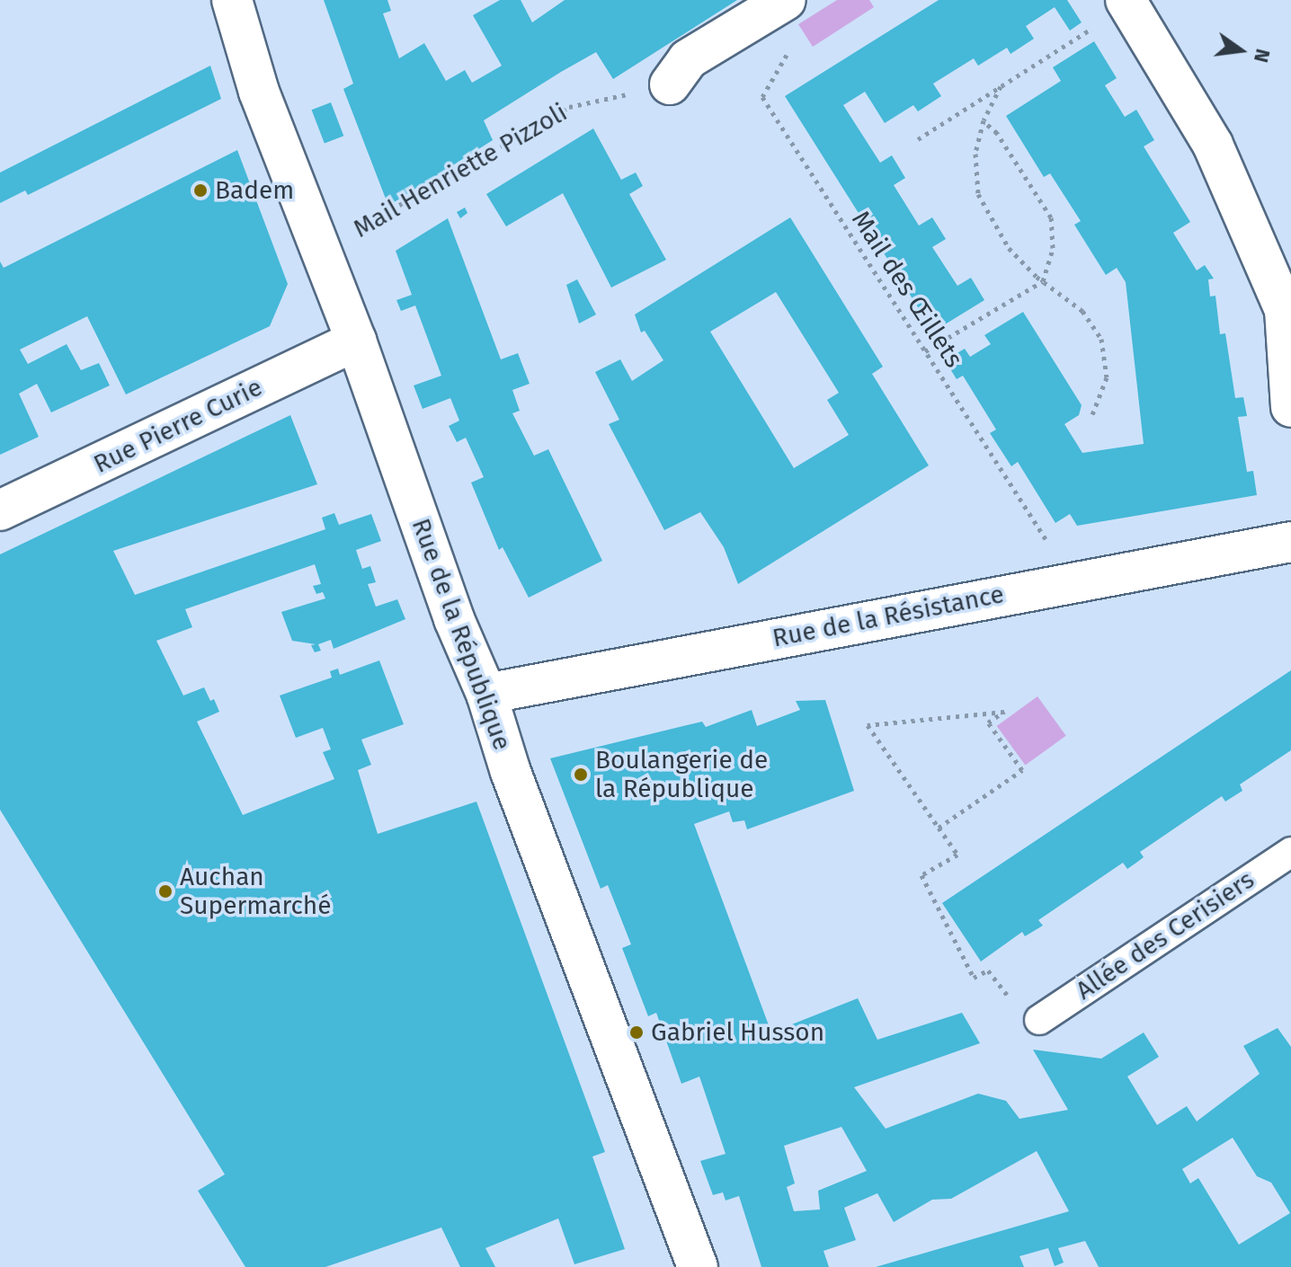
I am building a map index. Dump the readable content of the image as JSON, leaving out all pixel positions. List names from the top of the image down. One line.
{"streets":{"street":["Rue Pierre Curie","Rue de la Résistance","Rue de la République"],"lane":["Allée des Cerisiers"],"path":["Mail Henriette Pizzoli","Mail des Œillets"]},"crossings":[["Mail Henriette Pizzoli","Rue de la République"],["Mail des Œillets","Rue de la Résistance"],["Rue Pierre Curie","Rue de la République"],["Rue de la Résistance","Rue de la République"]],"places":["Badem","Boulangerie de la République","Auchan Supermarché","Gabriel Husson"],"north":"right"}
